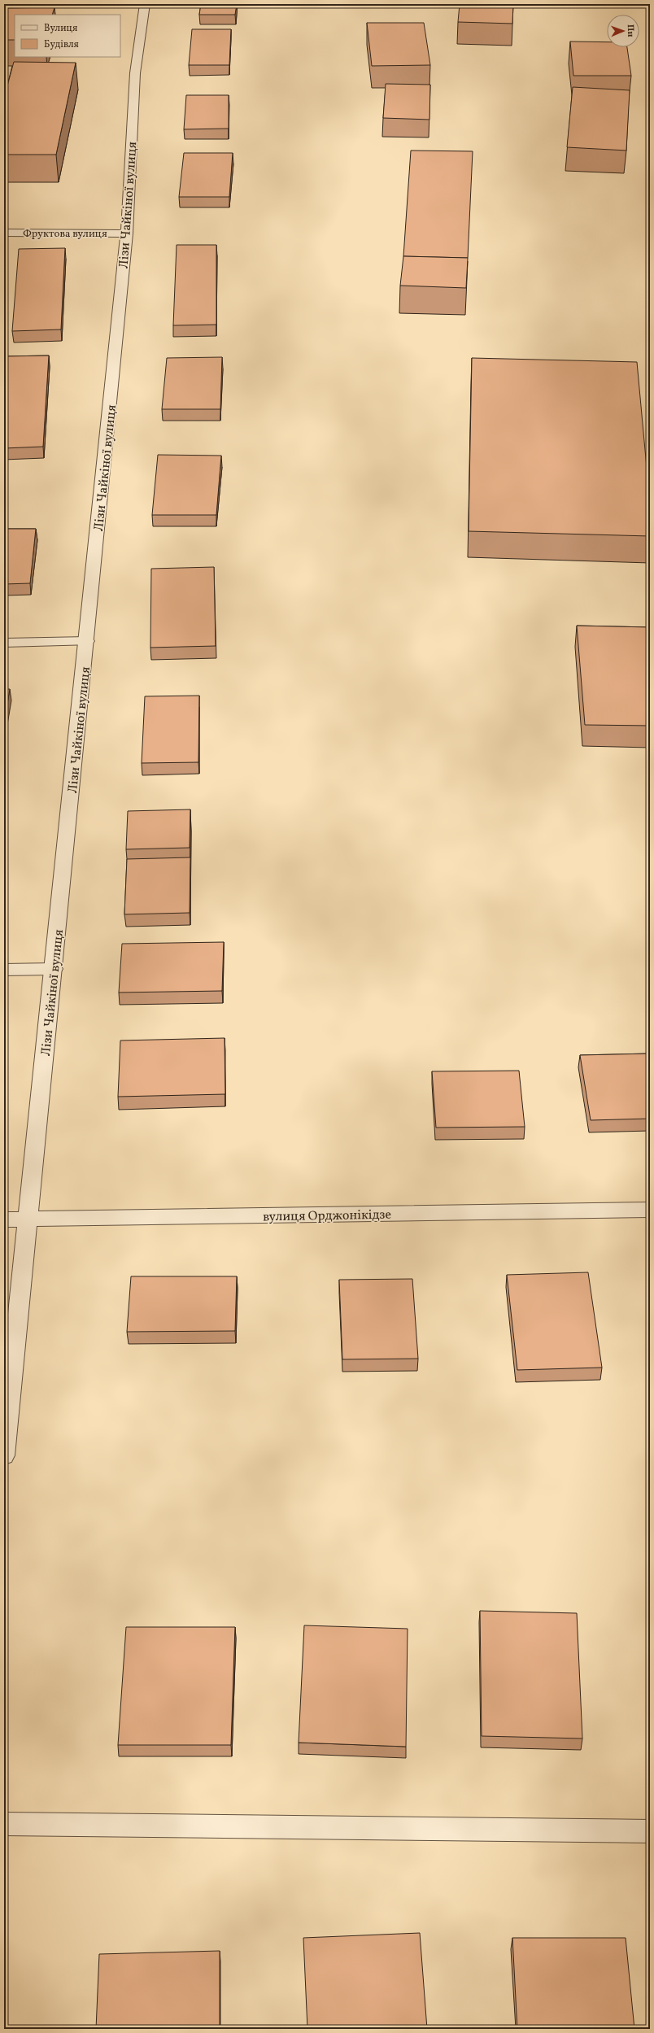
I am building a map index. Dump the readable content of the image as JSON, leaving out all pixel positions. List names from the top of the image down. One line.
{"streets":{"street":["Лізи Чайкіної вулиця","Фруктова вулиця","вулиця Орджонікідзе"]},"crossings":[["Лізи Чайкіної вулиця","Фруктова вулиця"],["Лізи Чайкіної вулиця","вулиця Орджонікідзе"]],"legend":["Вулиця","Будівля"],"north":"right"}
